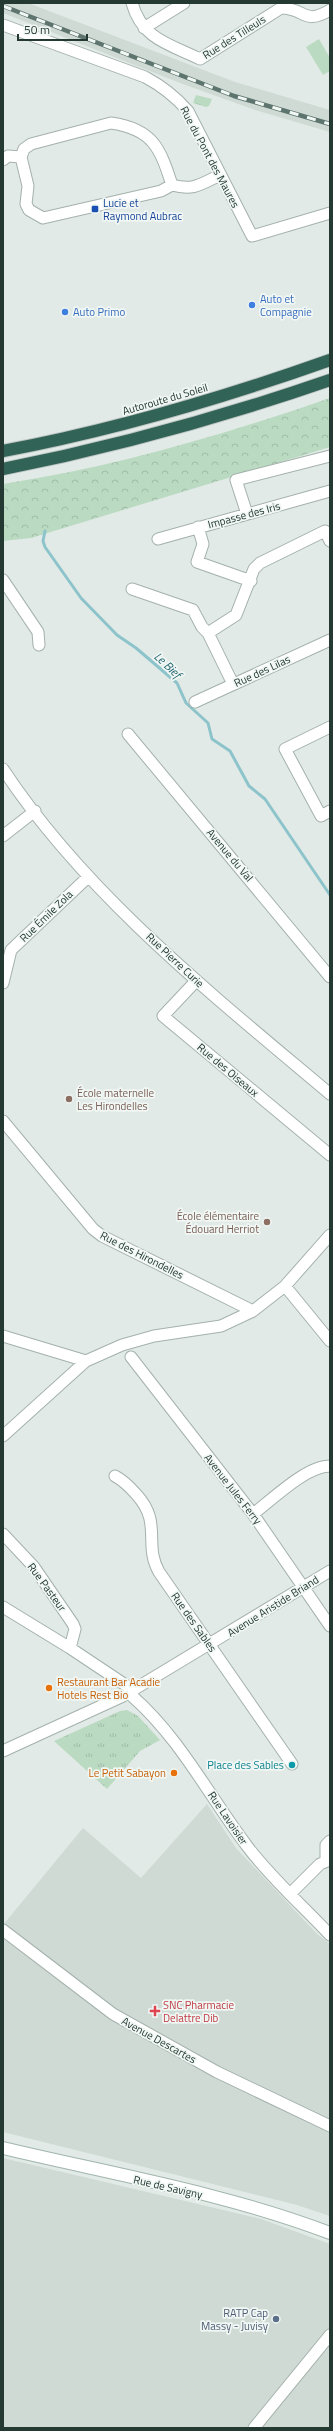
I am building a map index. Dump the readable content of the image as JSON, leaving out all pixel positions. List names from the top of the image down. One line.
{"streets":{"highway":["Autoroute du Soleil"],"street":["Rue des Tilleuls","Rue du Pont des Maures","Impasse des Iris","Rue des Lilas","Avenue du Val","Rue Émile Zola","Rue Pierre Curie","Rue des Oiseaux","Rue des Hirondelles","Avenue Jules Ferry","Rue Pasteur","Avenue Aristide Briand","Rue des Sables","Rue Lavoisier","Avenue Descartes","Rue de Savigny"]},"crossings":[["Rue Émile Zola","Rue Pierre Curie"],["Rue Pierre Curie","Rue des Oiseaux"],["Avenue Jules Ferry","Avenue Aristide Briand"],["Rue Pasteur","Rue Lavoisier"],["Avenue Aristide Briand","Rue des Sables"],["Avenue Aristide Briand","Rue Lavoisier"]],"water":["Le Bief"],"places":{"transit":["Lucie et Raymond Aubrac"],"other":["Auto et Compagnie","Auto Primo","École maternelle Les Hirondelles","École élémentaire Édouard Herriot","Restaurant Bar Acadie Hotels Rest Bio","Place des Sables","Le Petit Sabayon","RATP Cap Massy - Juvisy"],"health":["SNC Pharmacie Delattre Dib"]},"scale_bar":"50 m"}
